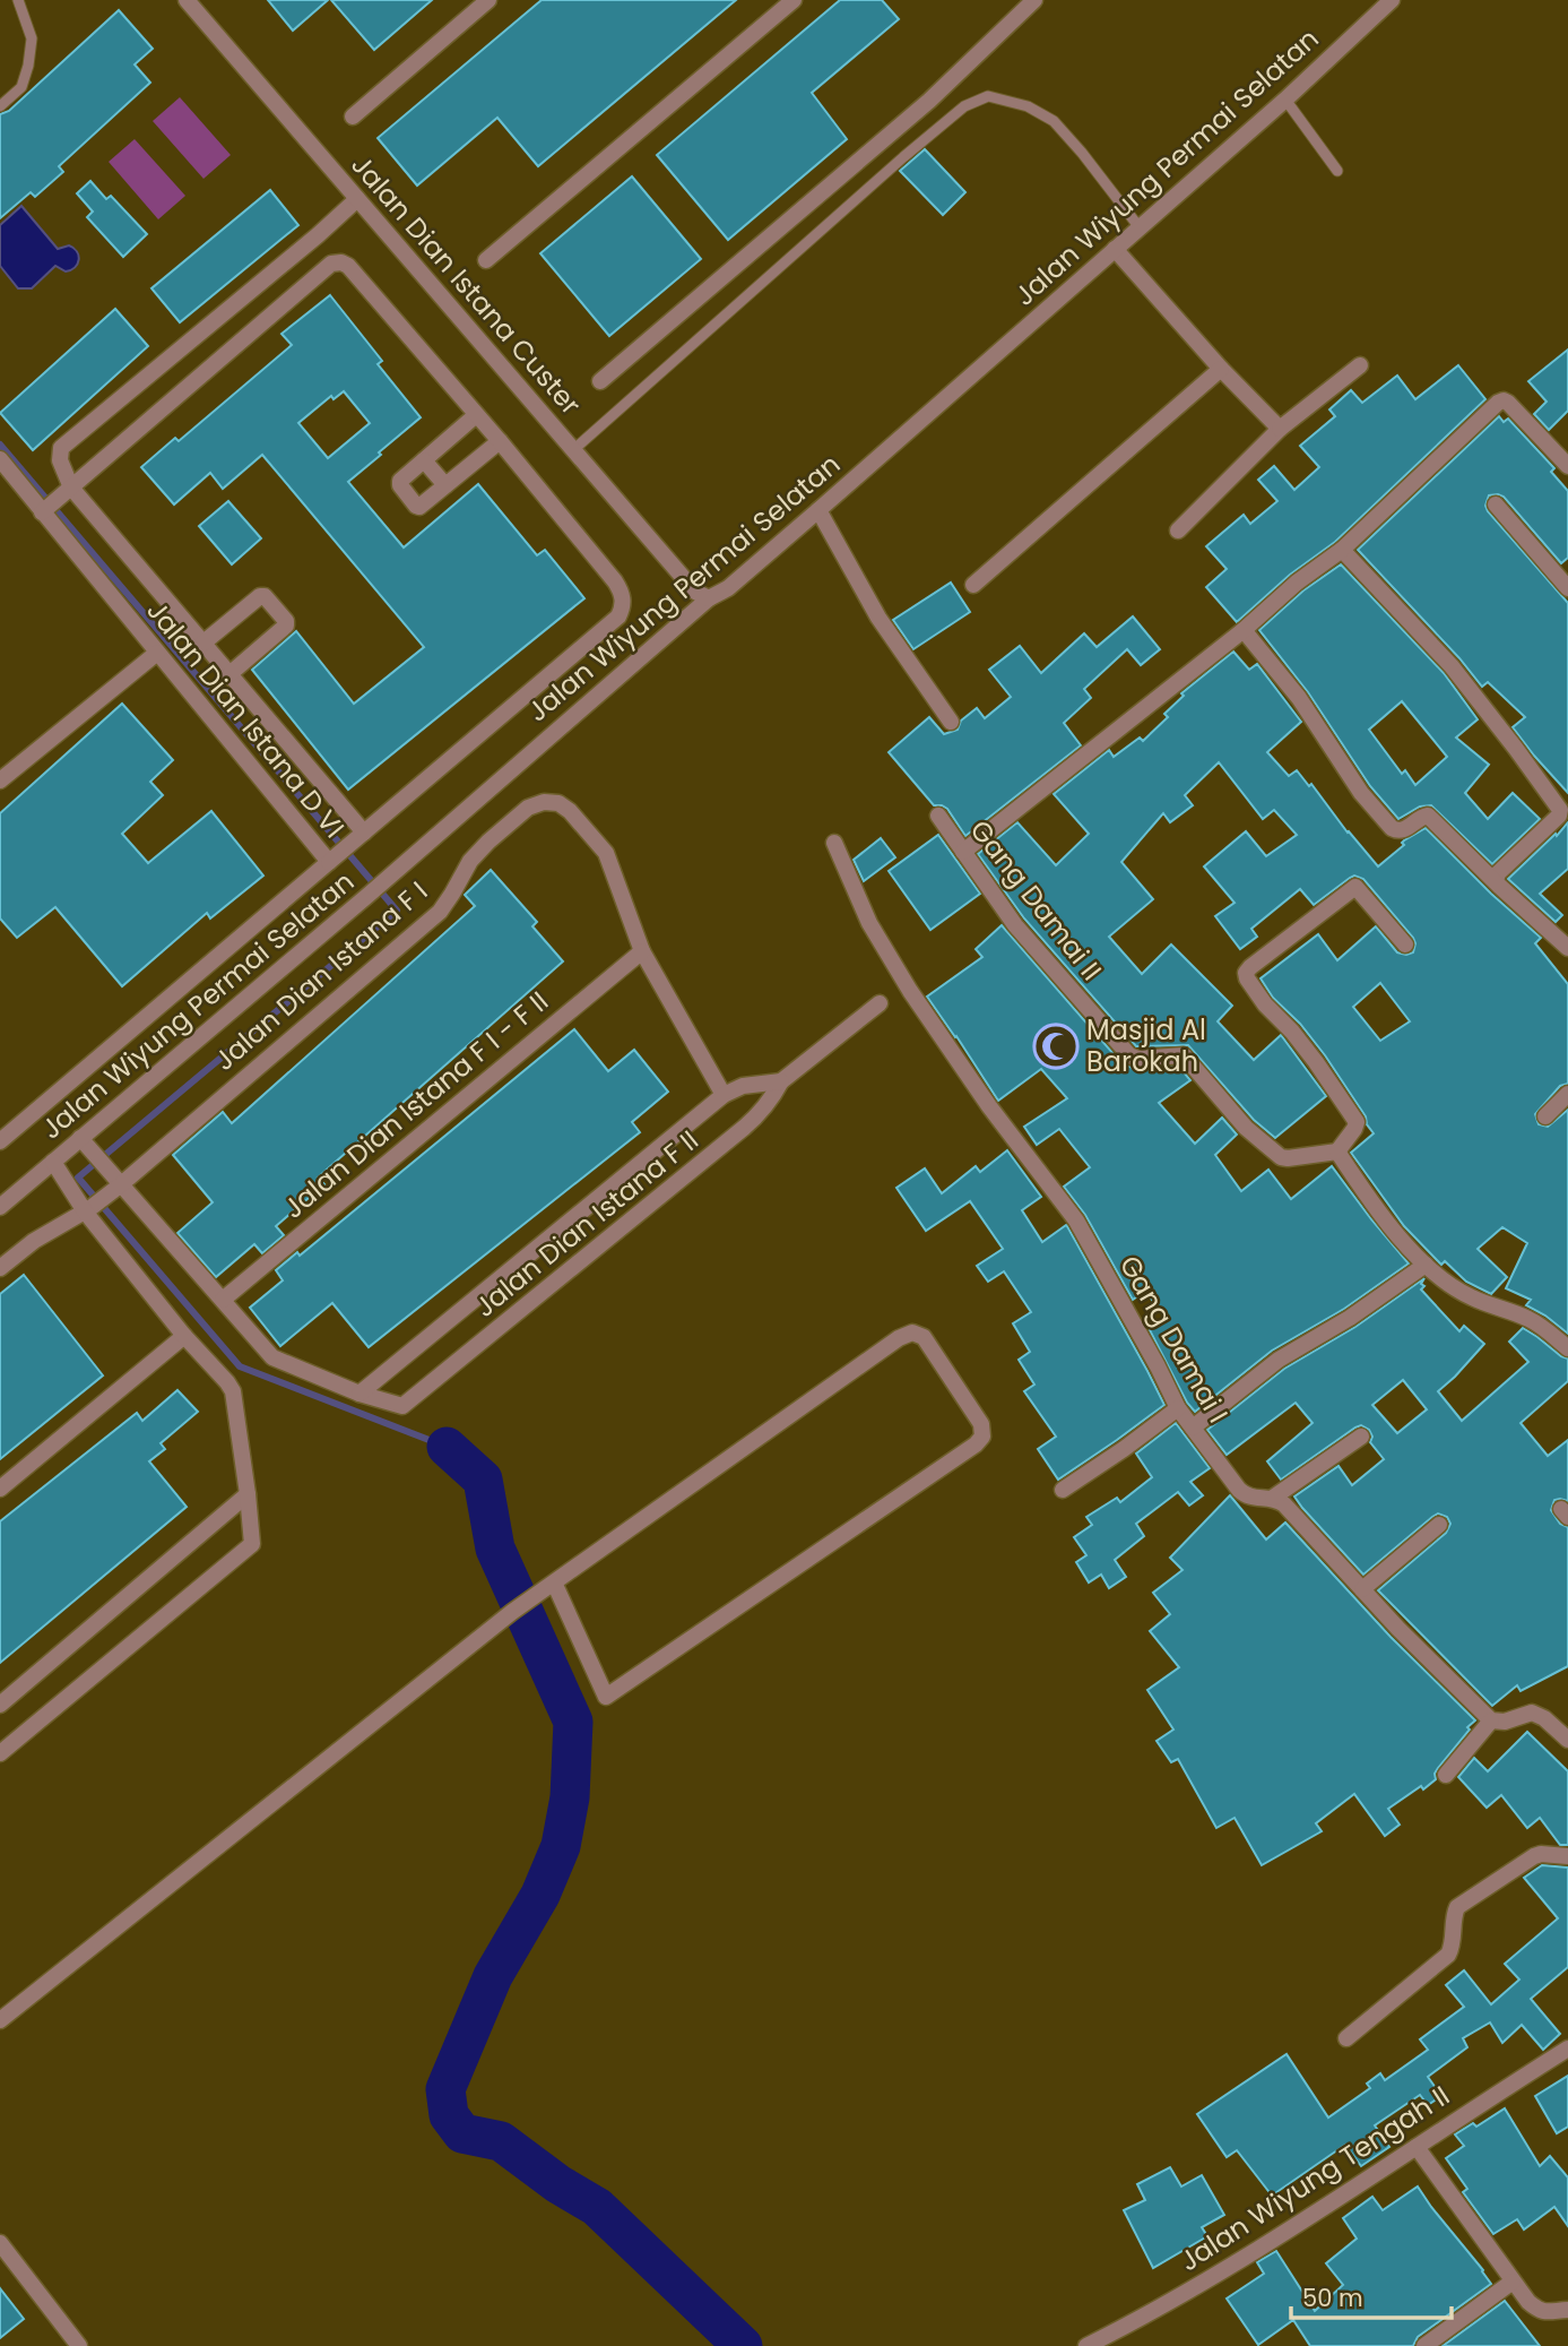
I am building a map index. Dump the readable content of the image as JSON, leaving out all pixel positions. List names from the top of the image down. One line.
{"streets":{"street":["Jalan Wiyung Permai Selatan","Jalan Dian Istana Custer","Jalan Dian Istana D VI","Gang Damai II","Jalan Dian Istana F I","Jalan Dian Istana F I - F II","Jalan Dian Istana F II","Gang Damai I","Jalan Wiyung Tengah II"]},"crossings":[["Jalan Wiyung Permai Selatan","Jalan Dian Istana Custer"],["Jalan Wiyung Permai Selatan","Jalan Dian Istana F II"],["Jalan Dian Istana F I","Jalan Dian Istana F I - F II"],["Jalan Dian Istana F I","Jalan Dian Istana F II"],["Jalan Dian Istana F I - F II","Jalan Dian Istana F II"]],"places":{"mosque":["Masjid Al Barokah"]},"scale_bar":"50 m"}
